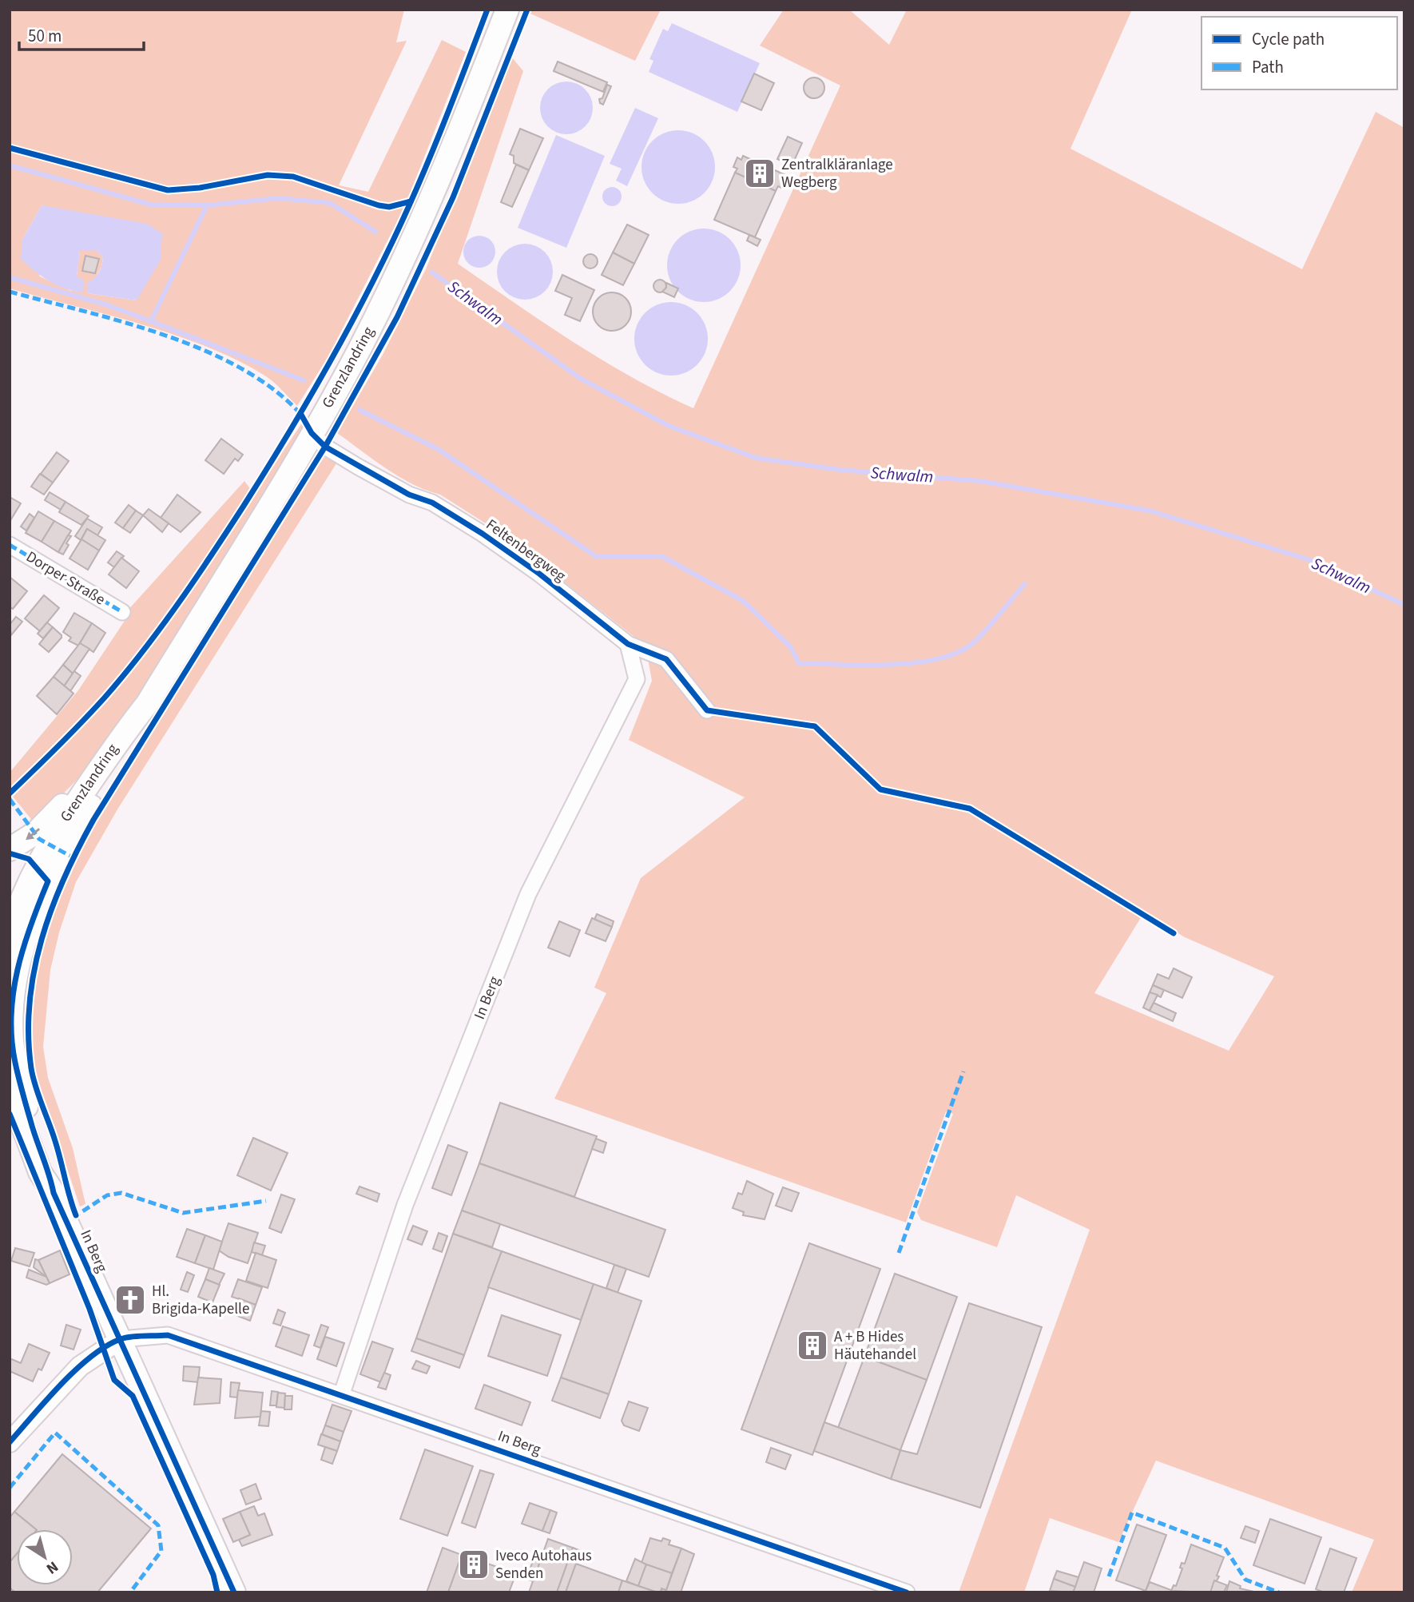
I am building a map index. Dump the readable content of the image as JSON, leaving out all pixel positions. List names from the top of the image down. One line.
{"streets":{"main road":["Grenzlandring","In Berg"],"street":["Feltenbergweg","Dorper Straße"]},"crossings":[["Grenzlandring","Feltenbergweg"],["Grenzlandring","In Berg"],["Feltenbergweg","In Berg"]],"water":["Schwalm"],"places":{"building":["Zentralkläranlage Wegberg","A + B Hides Häutehandel","Iveco Autohaus Senden"],"church":["Hl. Brigida-Kapelle"]},"legend":["Cycle path","Path"],"scale_bar":"50 m","north":"bottom right"}
